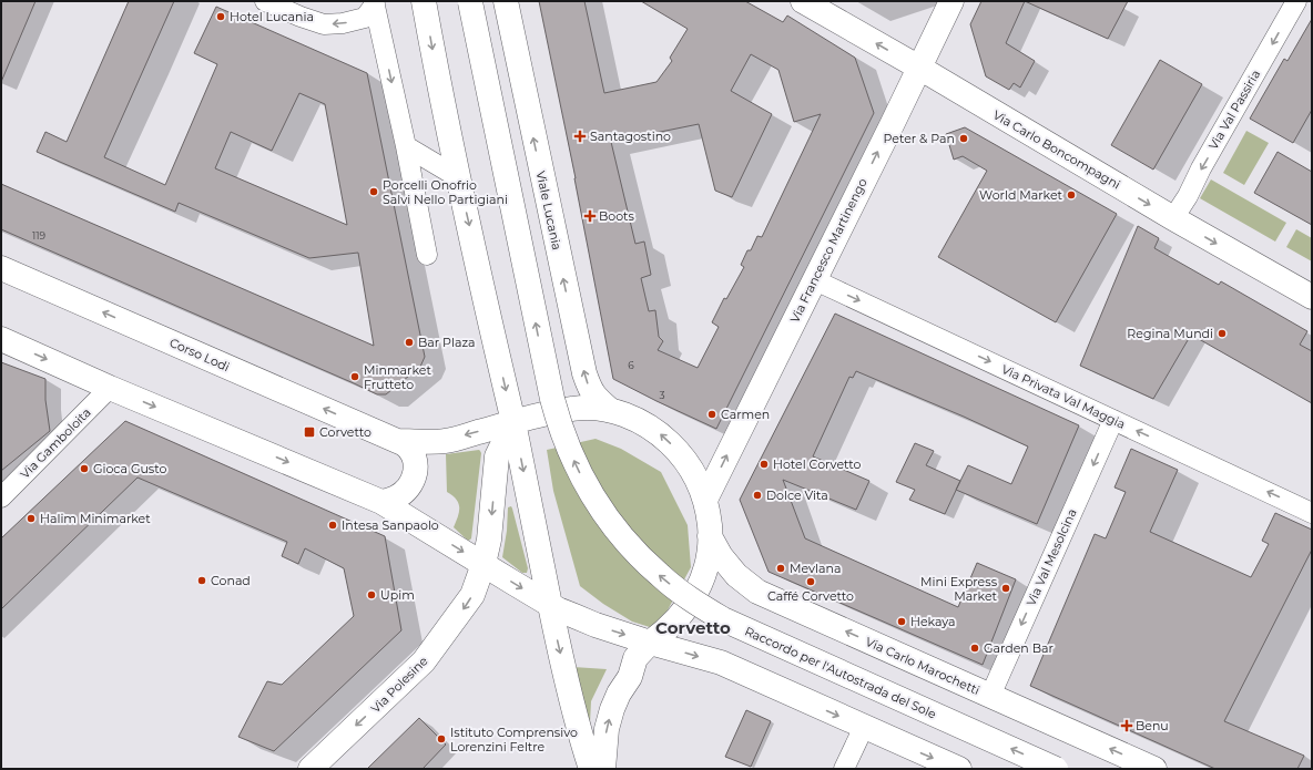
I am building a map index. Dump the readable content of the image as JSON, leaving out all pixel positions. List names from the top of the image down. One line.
{"streets":{"main road":["Via Carlo Boncompagni","Viale Lucania","Via Francesco Martinengo","Corso Lodi","Via Carlo Marochetti","Raccordo per l'Autostrada del Sole","Via Polesine"],"street":["Via Val Passiria","Via Privata Val Maggia","Via Gamboloita","Via Val Mesolcina"]},"crossings":[["Via Val Passiria","Via Carlo Boncompagni"],["Via Carlo Boncompagni","Via Francesco Martinengo"],["Via Francesco Martinengo","Via Privata Val Maggia"],["Via Privata Val Maggia","Via Val Mesolcina"],["Via Val Mesolcina","Via Carlo Marochetti"]],"one_way":["Via Val Passiria","Via Francesco Martinengo","Via Val Mesolcina"],"districts":["Corvetto"],"places":{"other":["Hotel Lucania","Peter & Pan","Porcelli Onofrio Salvi Nello Partigiani","World Market","Regina Mundi","Bar Plaza","Minmarket Frutteto","Carmen","Hotel Corvetto","Gioca Gusto","Dolce Vita","Halim Minimarket","Intesa Sanpaolo","Mevlana","Conad","Caffé Corvetto","Mini Express Market","Upim","Hekaya","Garden Bar","Istituto Comprensivo Lorenzini Feltre"],"health":["Santagostino","Boots","Benu"],"transit":["Corvetto"]},"house_numbers":["119","6","3"]}
